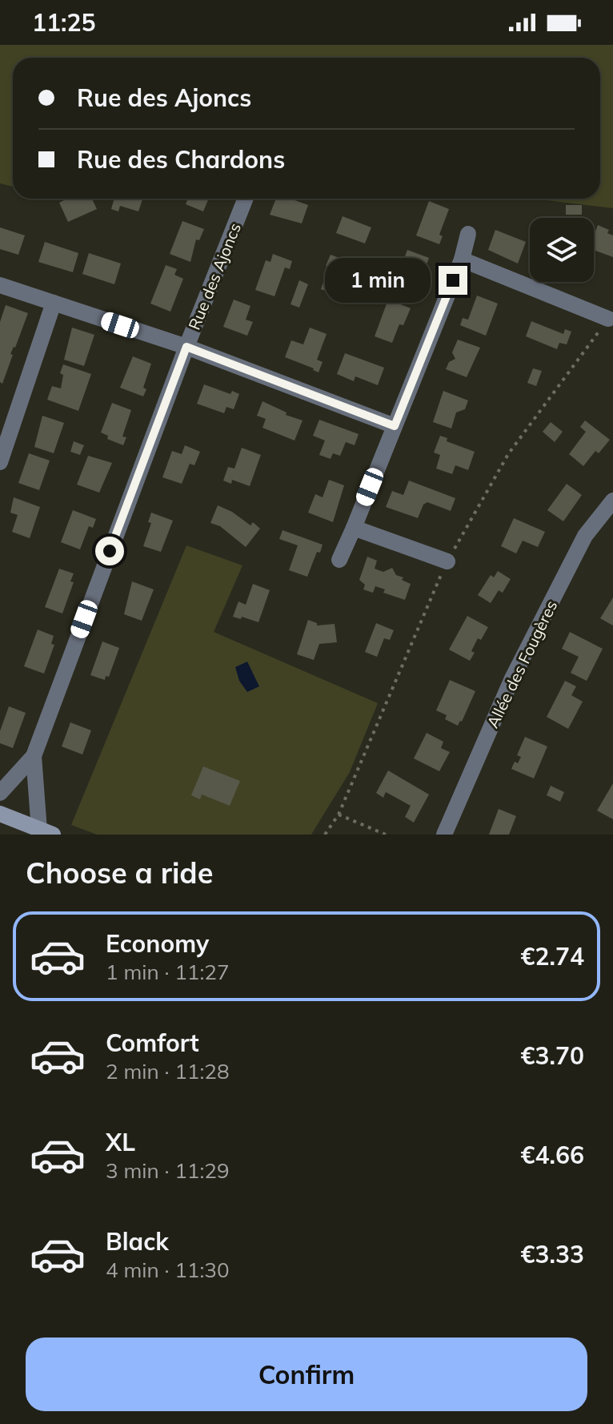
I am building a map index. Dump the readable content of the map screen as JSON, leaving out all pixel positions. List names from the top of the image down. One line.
{"streets":{"street":["Rue des Ajoncs","Allée des Fougères"]},"page":{"status":"11:25","banner":["Rue des Ajoncs","Rue des Chardons"],"bubble":"1 min","heading":"Choose a ride","list":[{"name":"Economy","note":"1 min · 11:27","value":"€2.74"},{"name":"Comfort","note":"2 min · 11:28","value":"€3.70"},{"name":"XL","note":"3 min · 11:29","value":"€4.66"},{"name":"Black","note":"4 min · 11:30","value":"€3.33"}],"buttons":"Confirm"}}
